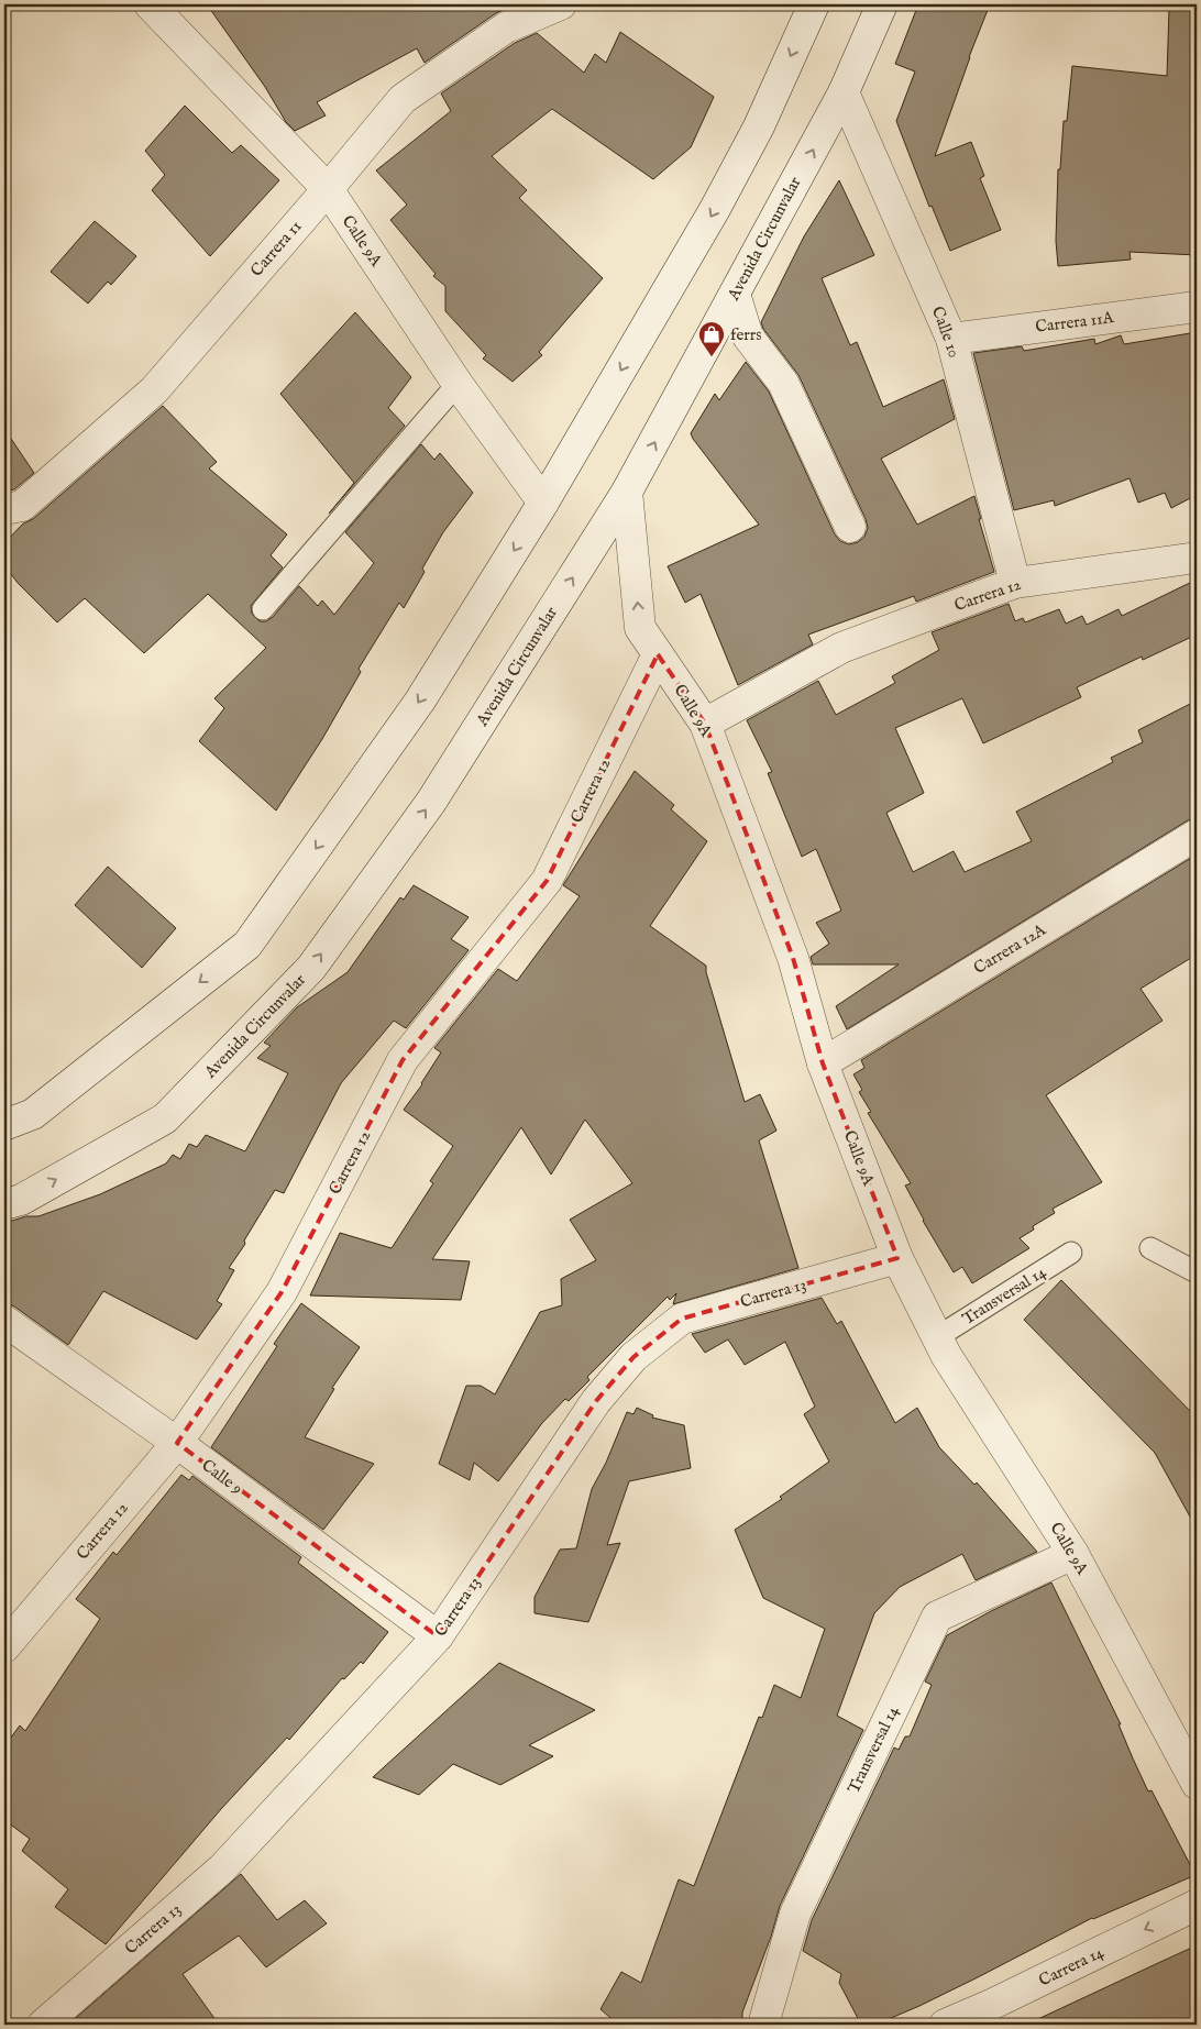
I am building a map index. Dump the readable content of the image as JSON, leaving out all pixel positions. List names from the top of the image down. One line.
{"streets":{"street":["Avenida Circunvalar","Calle 9A","Carrera 11","Carrera 11A","Calle 10","Carrera 12","Carrera 12A","Carrera 13","Transversal 14","Calle 9","Carrera 14"]},"crossings":[["Avenida Circunvalar","Calle 9A"],["Avenida Circunvalar","Calle 10"],["Calle 9A","Carrera 11"],["Calle 9A","Carrera 12"],["Calle 9A","Carrera 12A"],["Calle 9A","Carrera 13"],["Calle 9A","Transversal 14"],["Carrera 11A","Calle 10"],["Calle 10","Carrera 12"],["Carrera 12","Calle 9"],["Carrera 13","Calle 9"]],"one_way":["Carrera 14"],"places":{"shop":["ferrs"]}}
